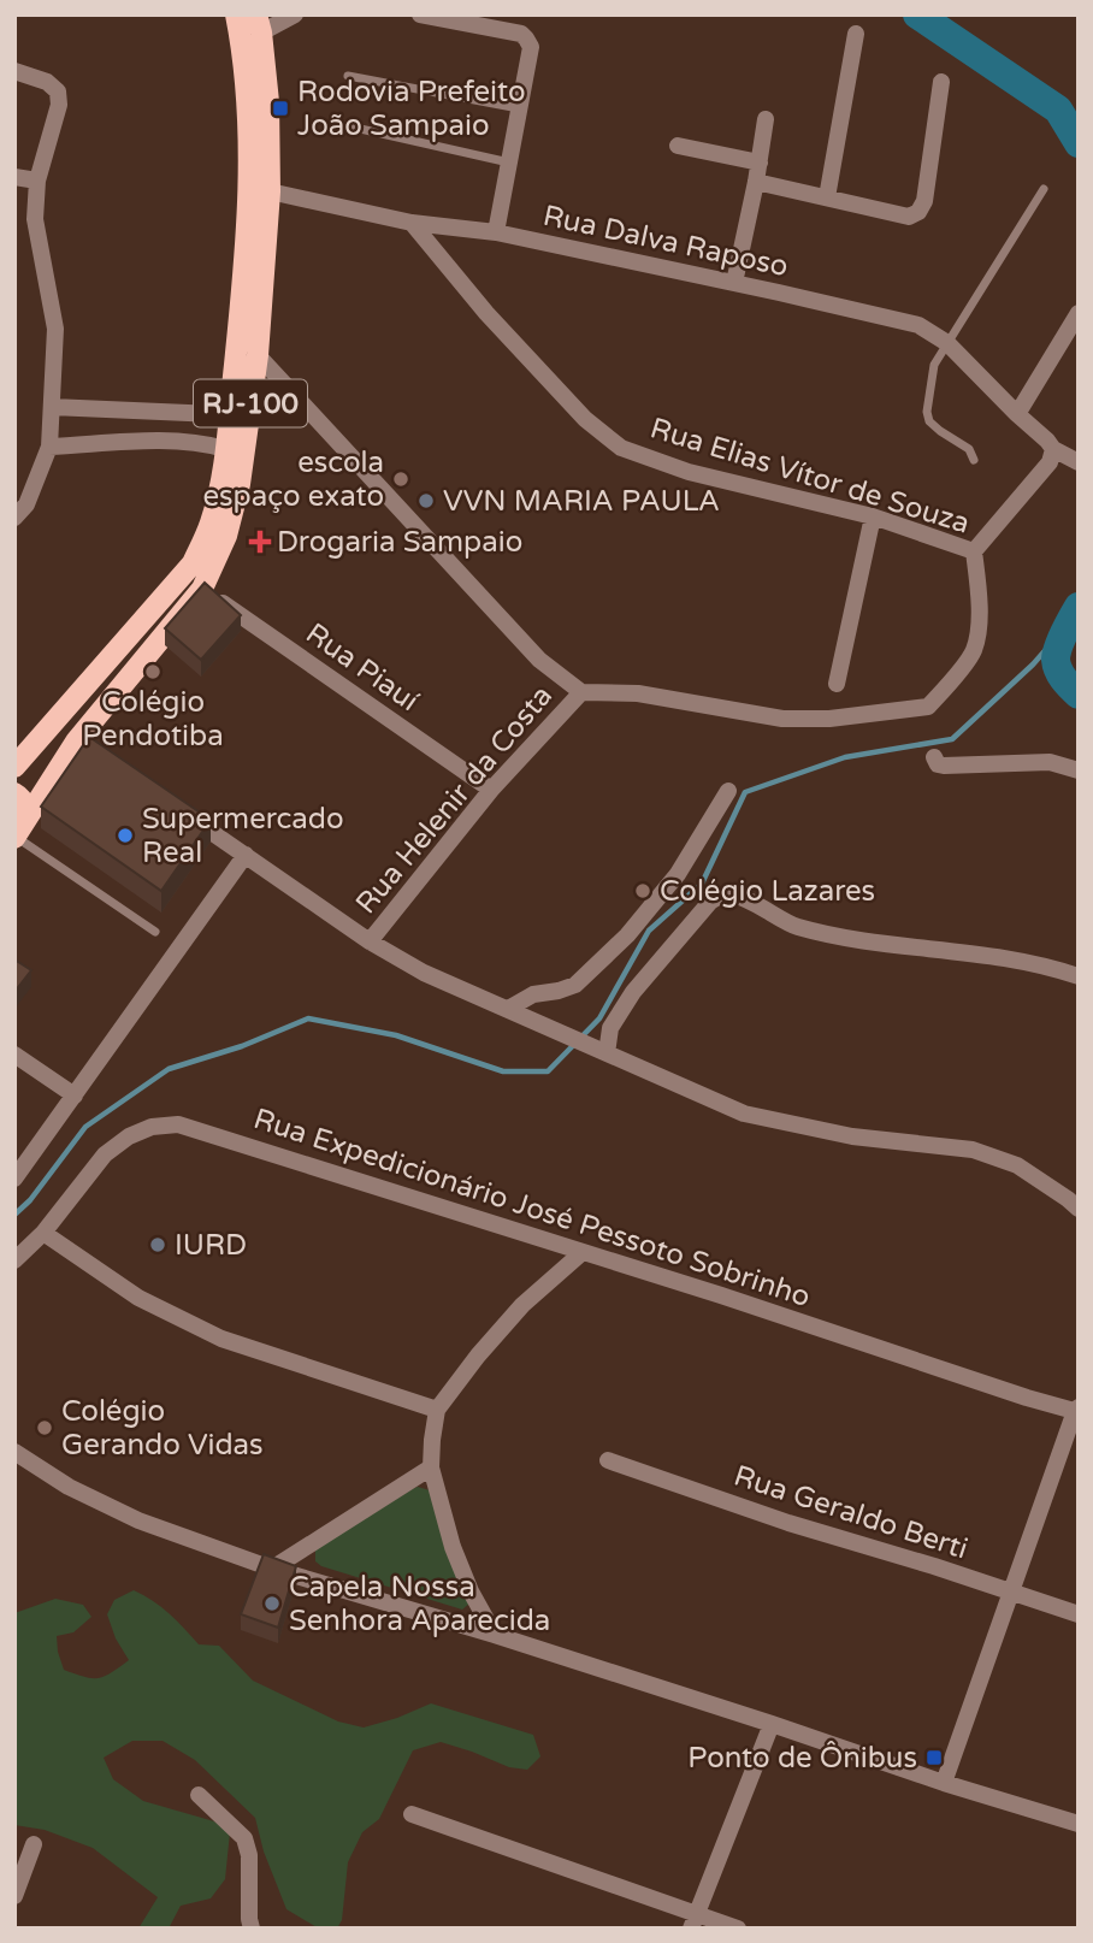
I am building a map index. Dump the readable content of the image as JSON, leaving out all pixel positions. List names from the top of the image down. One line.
{"streets":{"main road":["RJ-100"],"street":["Rua Dalva Raposo","Rua Elias Vítor de Souza","Rua Piauí","Rua Helenir da Costa","Rua Expedicionário José Pessoto Sobrinho","Rua Geraldo Berti"]},"crossings":[["Rua Dalva Raposo","RJ-100"],["Rua Dalva Raposo","Rua Elias Vítor de Souza"],["RJ-100","Rua Piauí"],["Rua Elias Vítor de Souza","Rua Helenir da Costa"],["Rua Piauí","Rua Helenir da Costa"]],"places":{"transit":["Rodovia Prefeito João Sampaio","Ponto de Ônibus"],"other":["escola espaço exato","VVN MARIA PAULA","Colégio Pendotiba","Supermercado Real","Colégio Lazares","IURD","Colégio Gerando Vidas","Capela Nossa Senhora Aparecida"],"health":["Drogaria Sampaio"]}}
